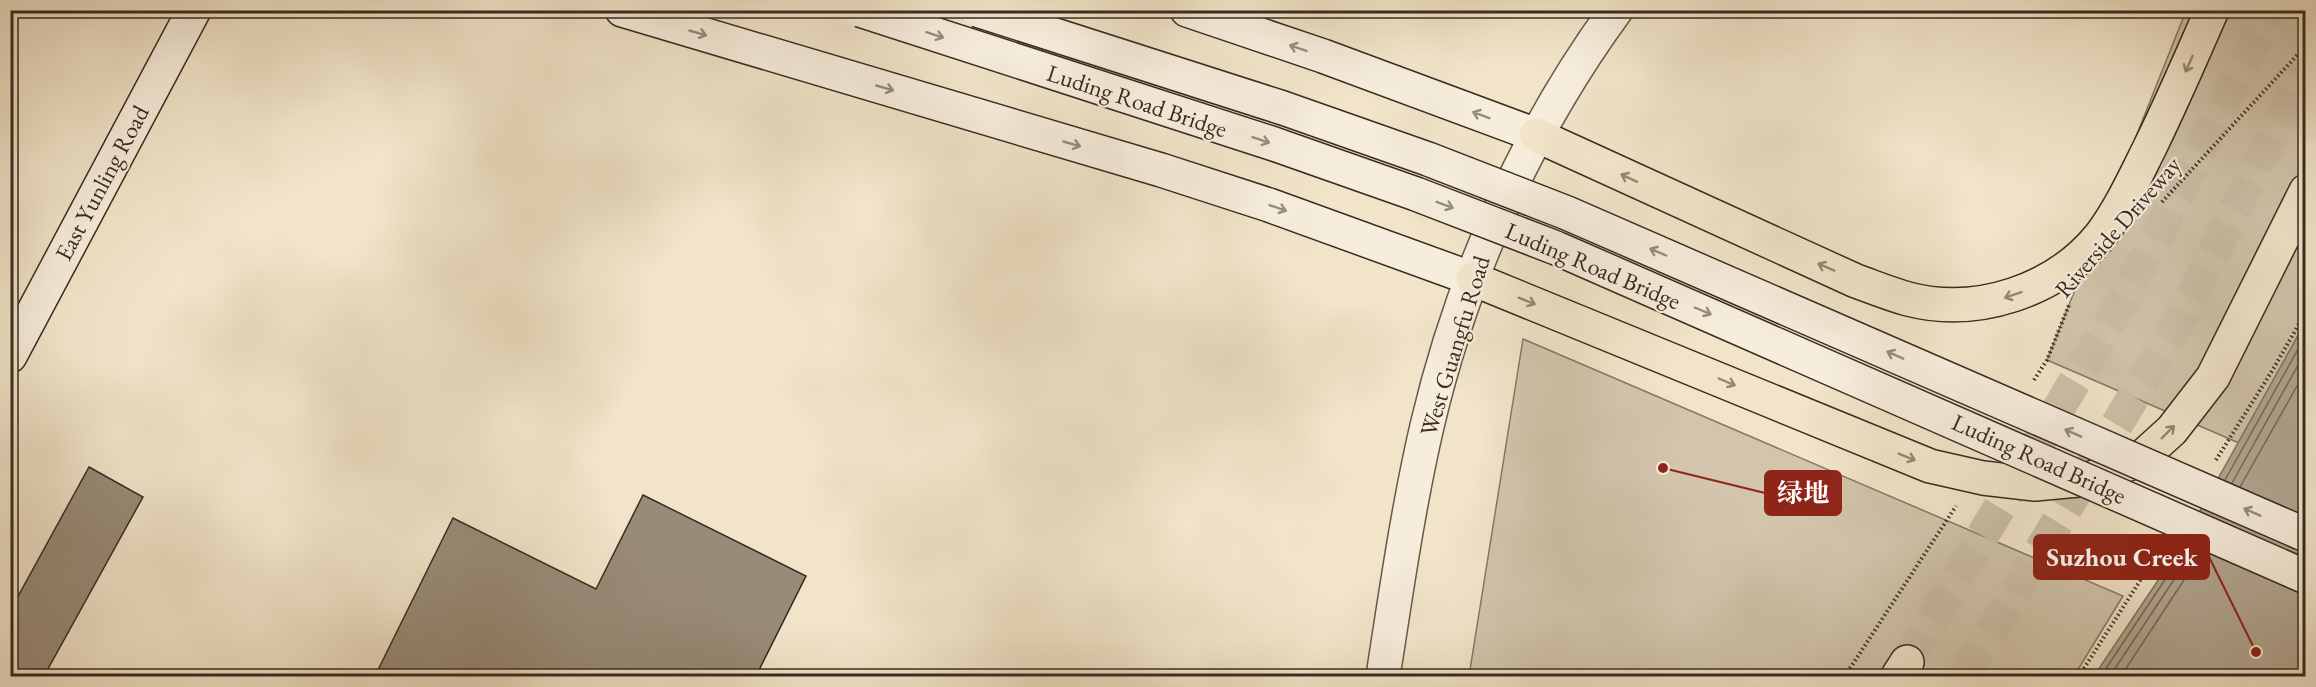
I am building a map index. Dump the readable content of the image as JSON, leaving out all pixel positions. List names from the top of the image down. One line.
{"streets":{"main road":["Luding Road Bridge","East Yunling Road","West Guangfu Road"],"path":["Riverside Driveway"]},"places":["绿地","Suzhou Creek"]}
